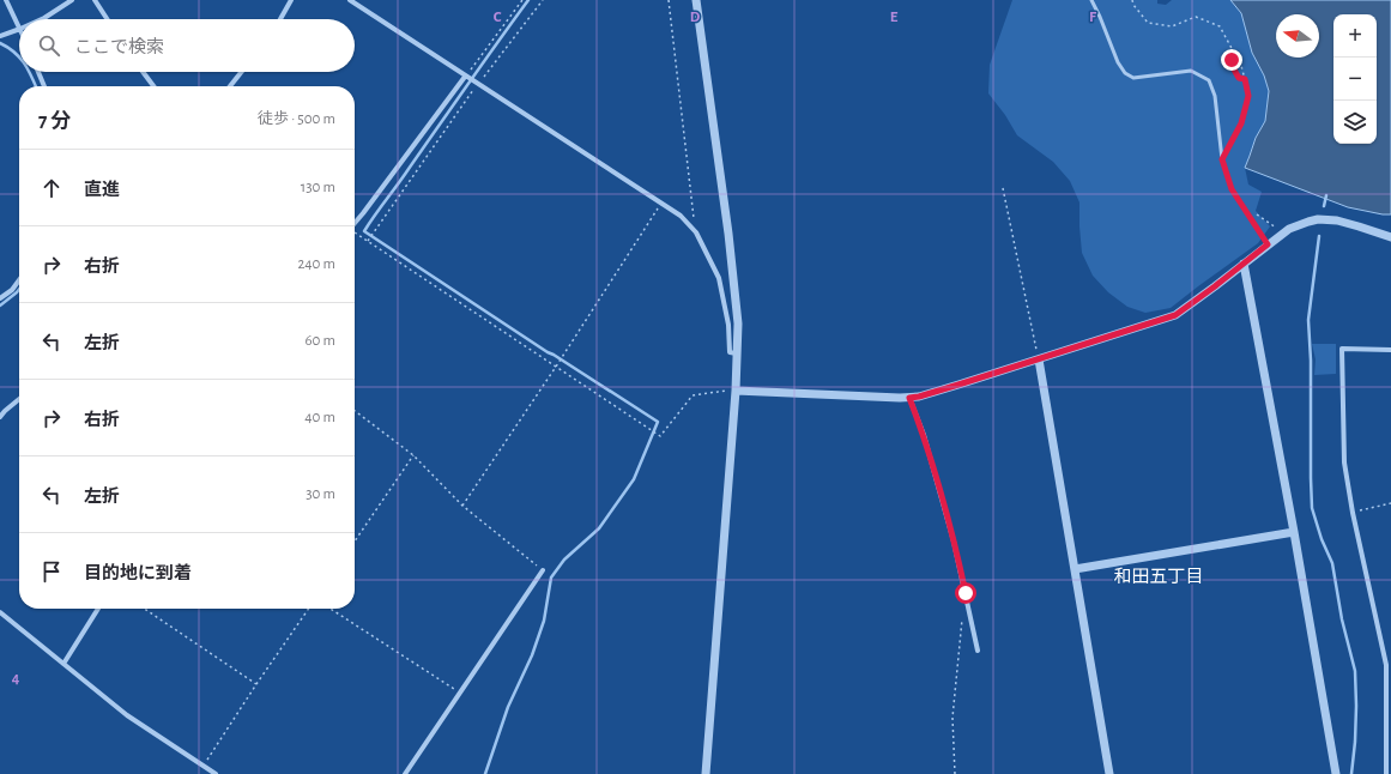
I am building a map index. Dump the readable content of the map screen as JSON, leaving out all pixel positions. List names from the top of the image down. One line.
{"districts":["和田五丁目"],"north":"left","page":{"map_buttons":["+","−"],"search":"ここで検索","heading":["7 分","徒歩 · 500 m"],"list":[["直進","130 m"],["右折","240 m"],["左折","60 m"],["右折","40 m"],["左折","30 m"],"目的地に到着"]},"grid":{"columns":["C","D","E","F"],"rows":["4"]}}
